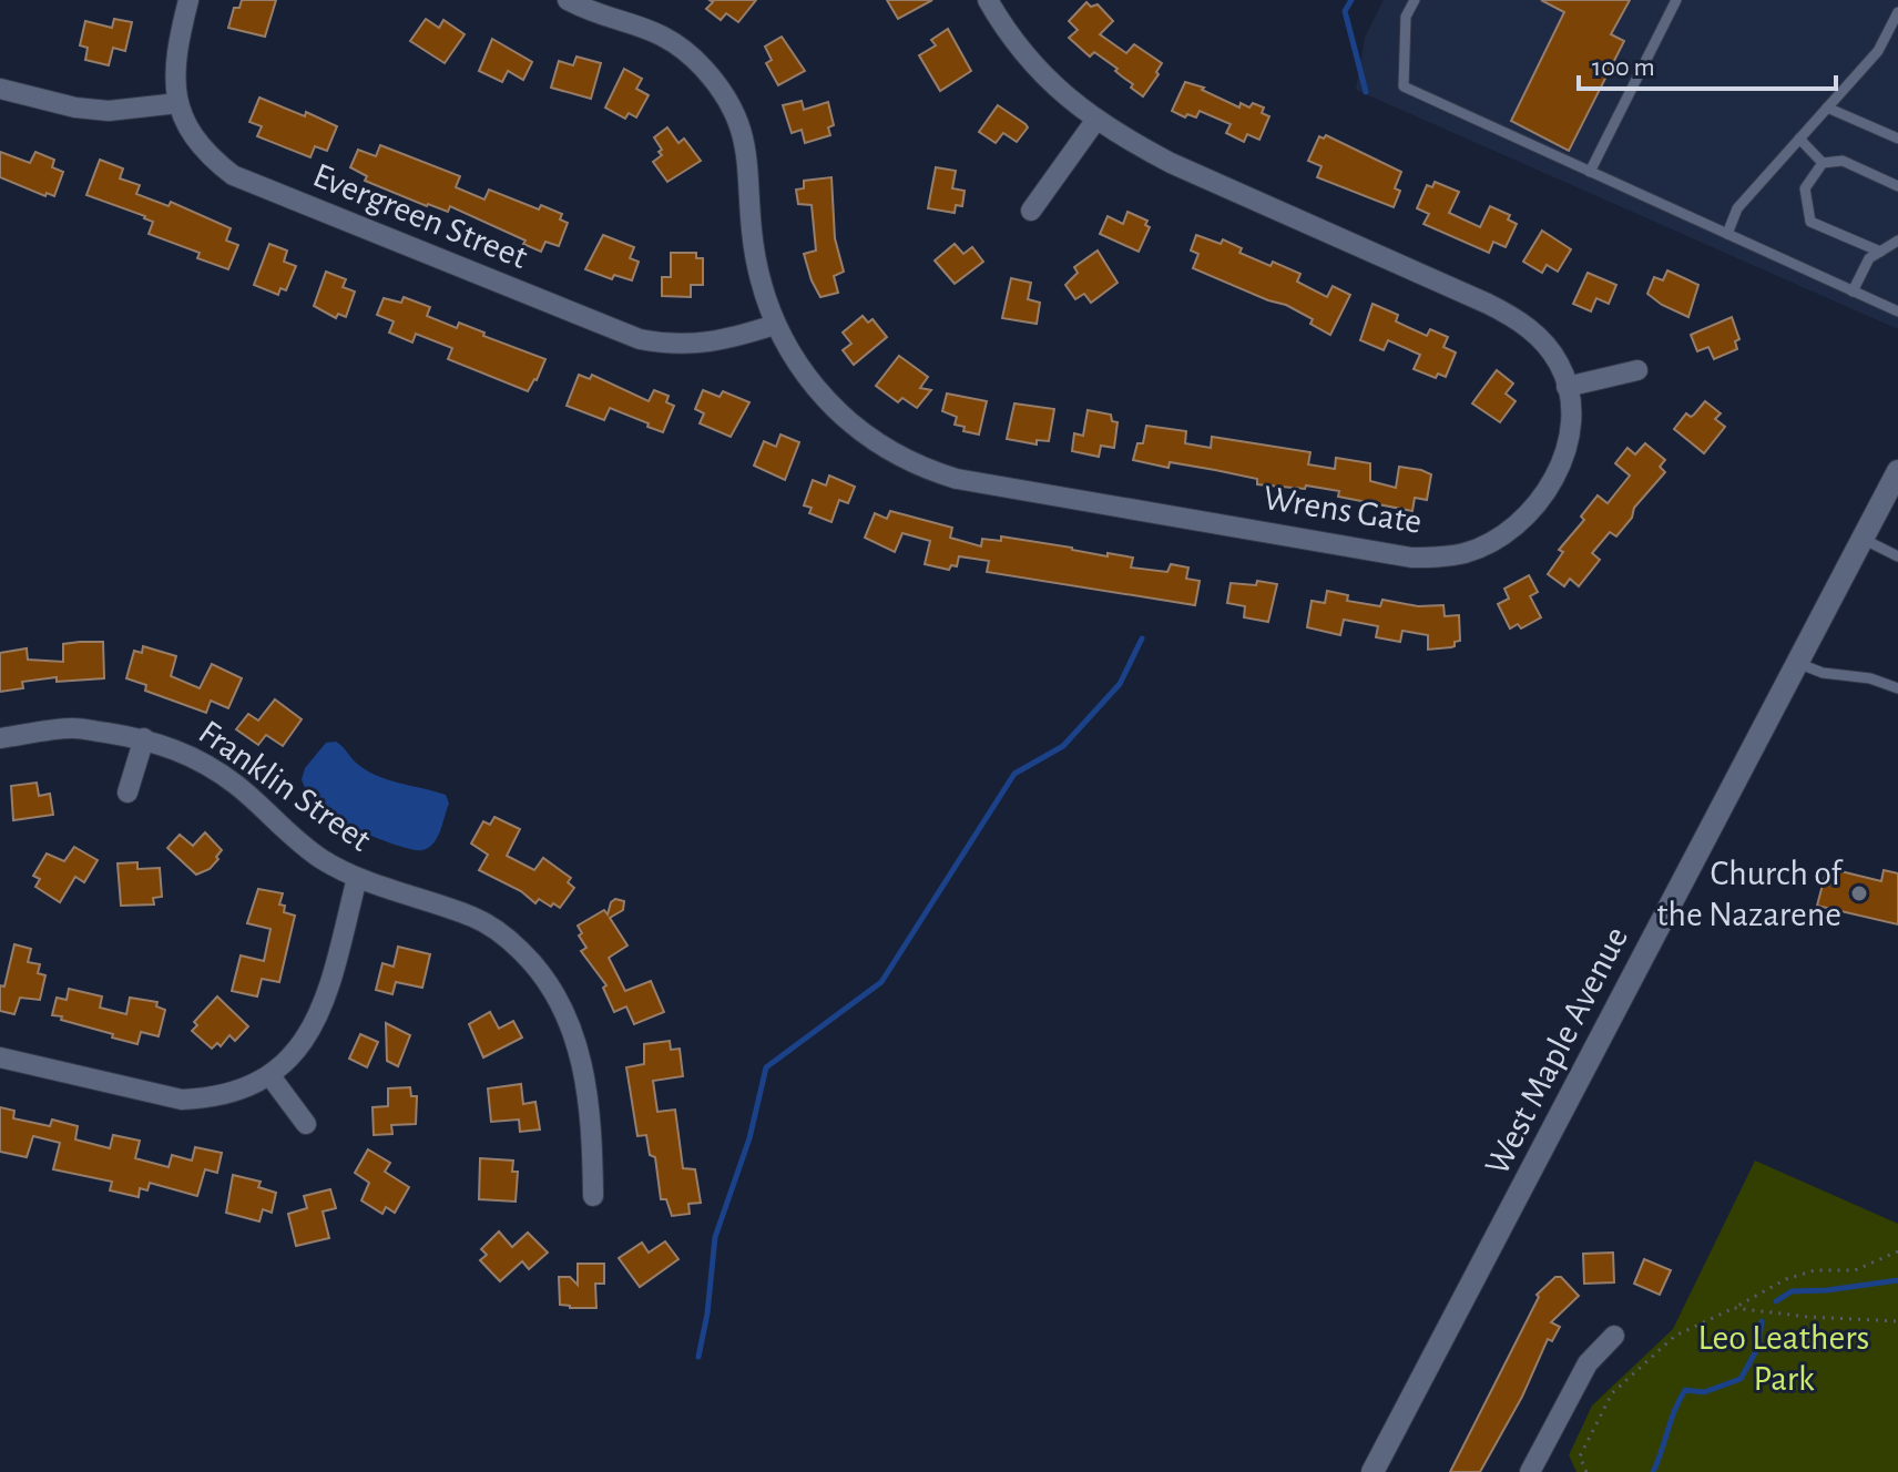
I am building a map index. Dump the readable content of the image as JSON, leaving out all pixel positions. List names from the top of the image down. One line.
{"streets":{"main road":["West Maple Avenue"],"street":["Evergreen Street","Wrens Gate","Franklin Street"]},"crossings":[["Evergreen Street","Wrens Gate"]],"parks":["Leo Leathers Park"],"places":["Church of the Nazarene"],"scale_bar":"100 m"}
